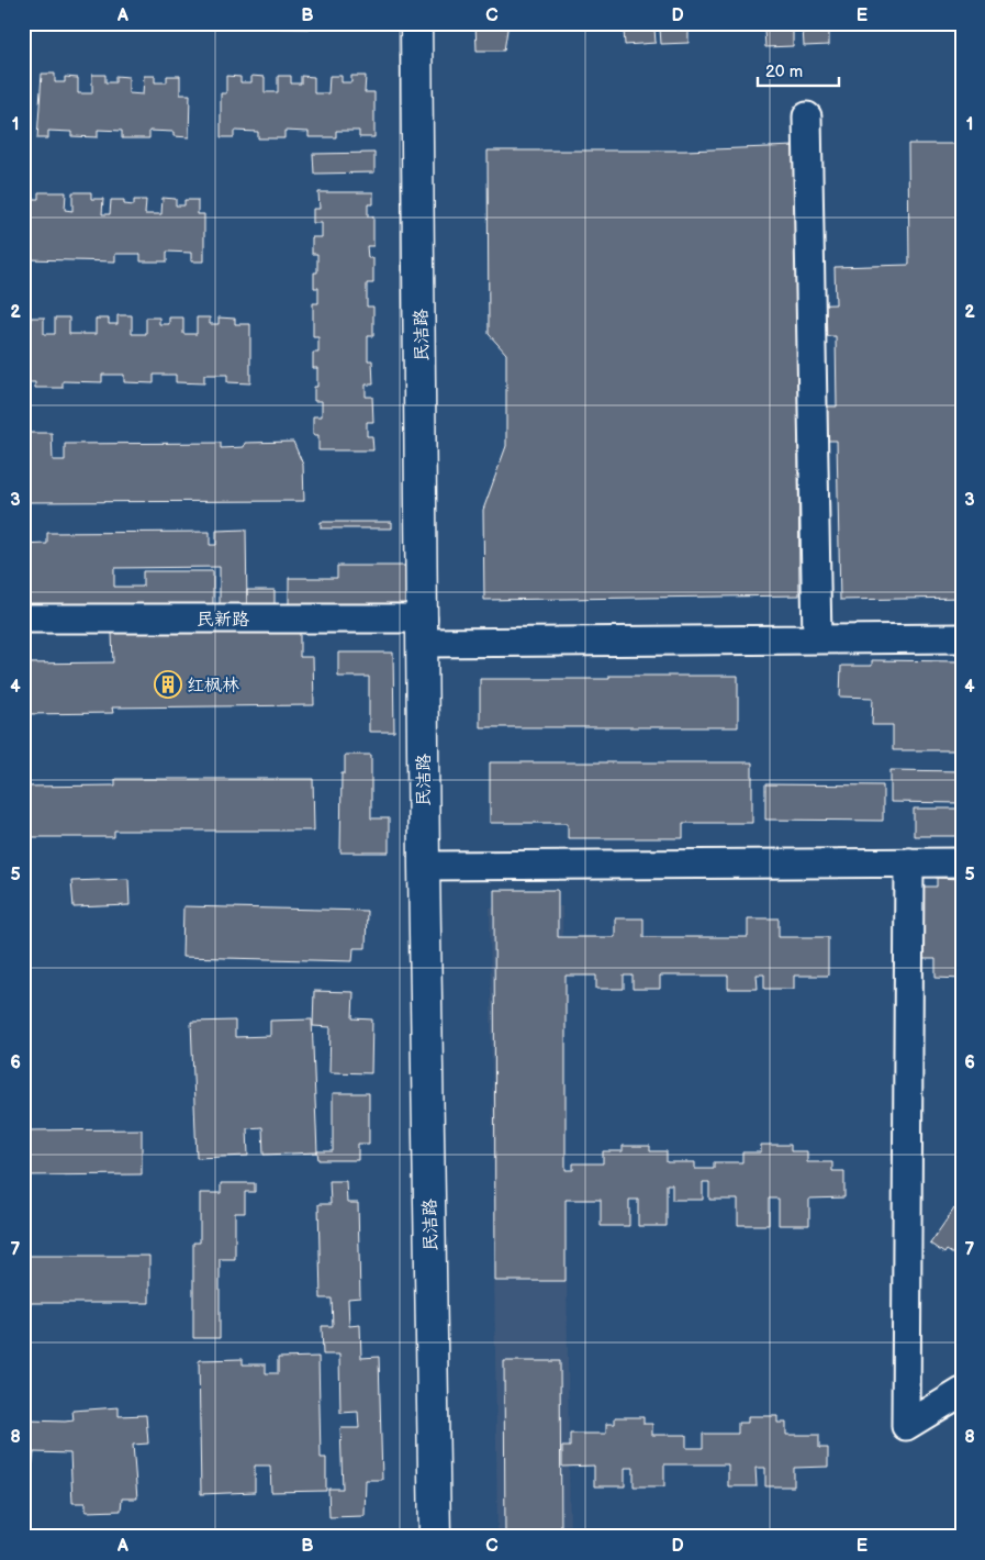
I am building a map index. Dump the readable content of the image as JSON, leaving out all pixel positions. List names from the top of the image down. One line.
{"streets":{"street":["民洁路","民新路"]},"crossings":[["民洁路","民新路"]],"places":{"building":["红枫林"]},"scale_bar":"20 m","grid":{"columns":["A","B","C","D","E"],"rows":["1","2","3","4","5","6","7","8"]}}
